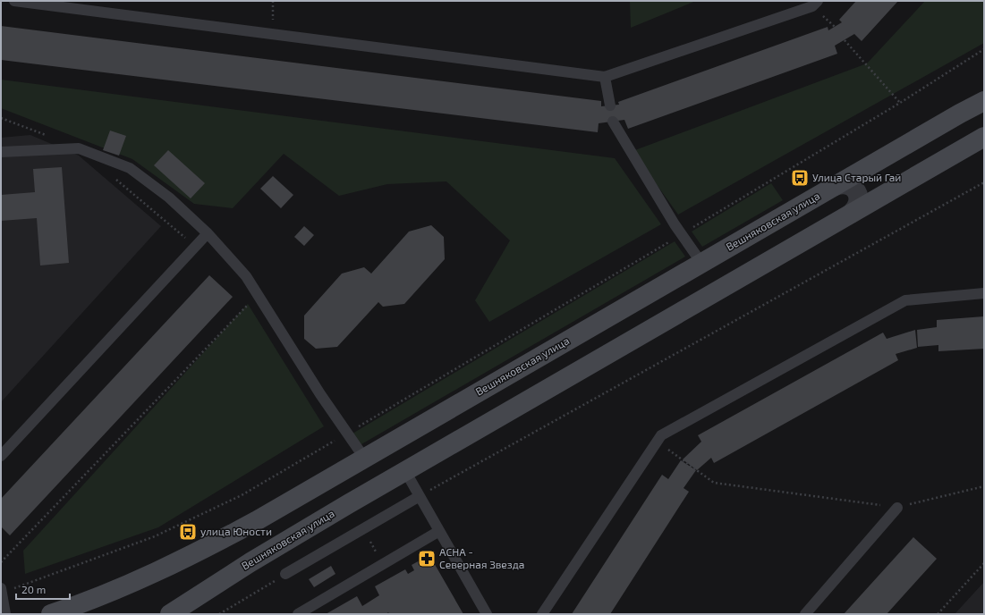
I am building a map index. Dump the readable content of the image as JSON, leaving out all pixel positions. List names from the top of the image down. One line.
{"streets":{"main road":["Вешняковская улица"]},"places":{"bus stop":["Улица Старый Гай","улица Юности"],"pharmacy":["АСНА - Северная Звезда"]},"scale_bar":"20 m"}
